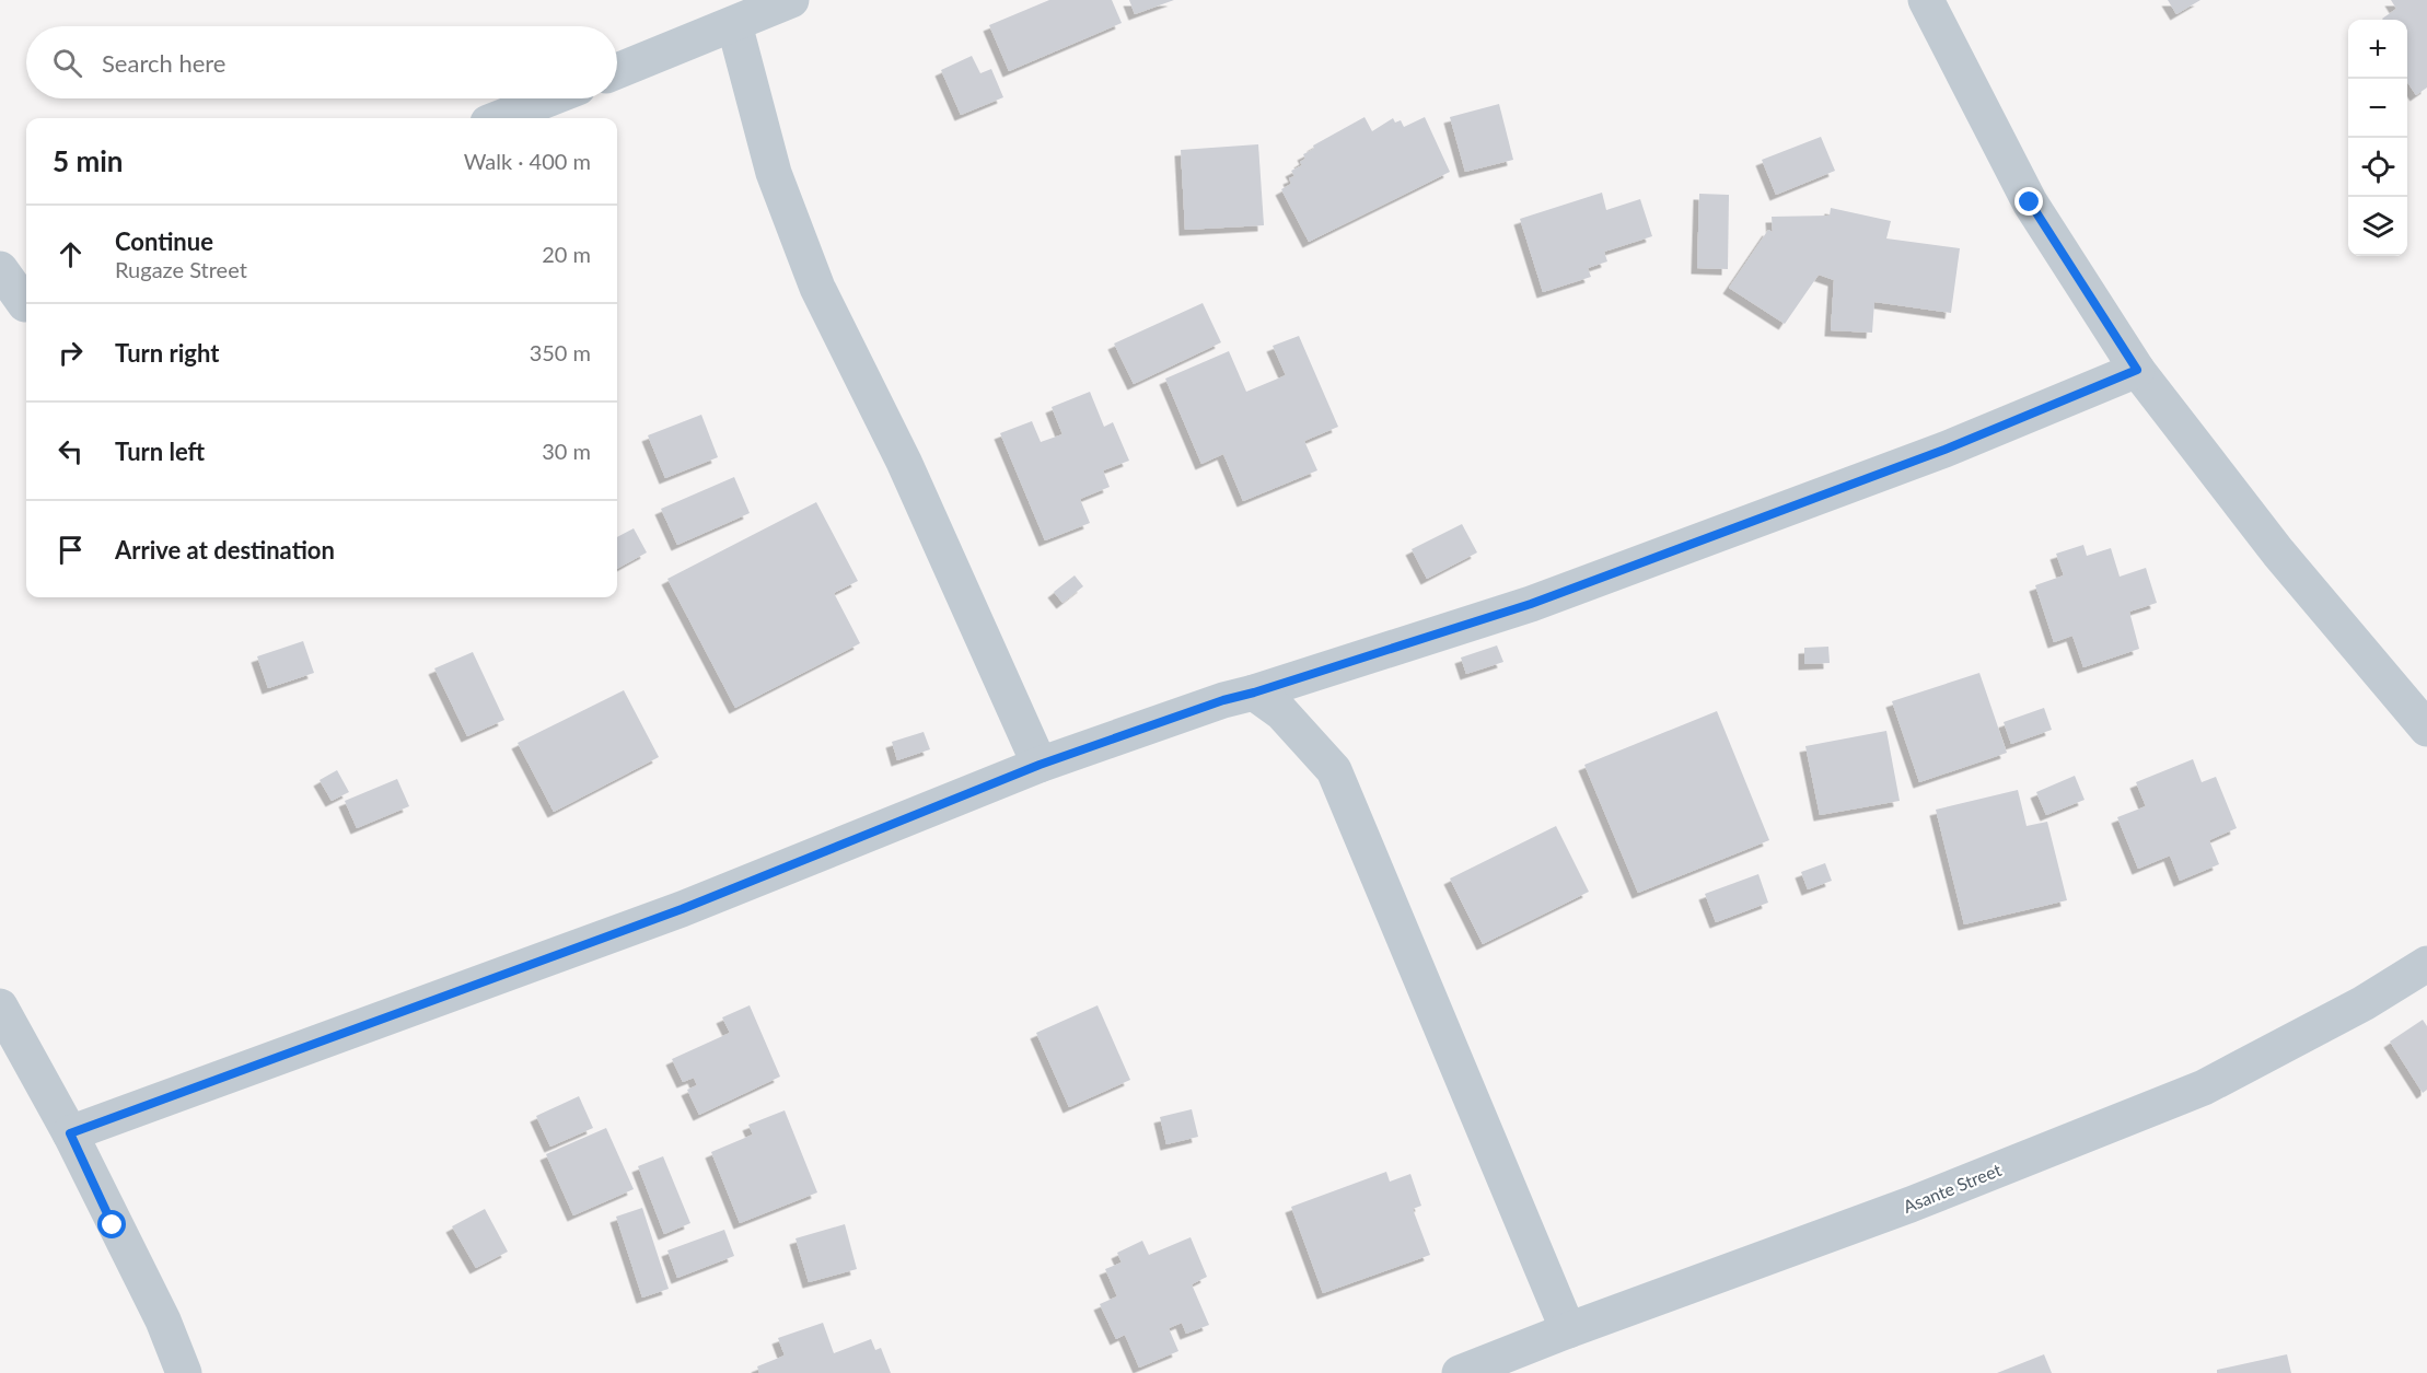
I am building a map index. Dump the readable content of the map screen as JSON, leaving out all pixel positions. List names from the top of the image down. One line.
{"streets":{"street":["Asante Street"]},"page":{"map_buttons":["+","−"],"search":"Search here","heading":["5 min","Walk · 400 m"],"list":[["Continue","Rugaze Street","20 m"],["Turn right","350 m"],["Turn left","30 m"],"Arrive at destination"]}}
